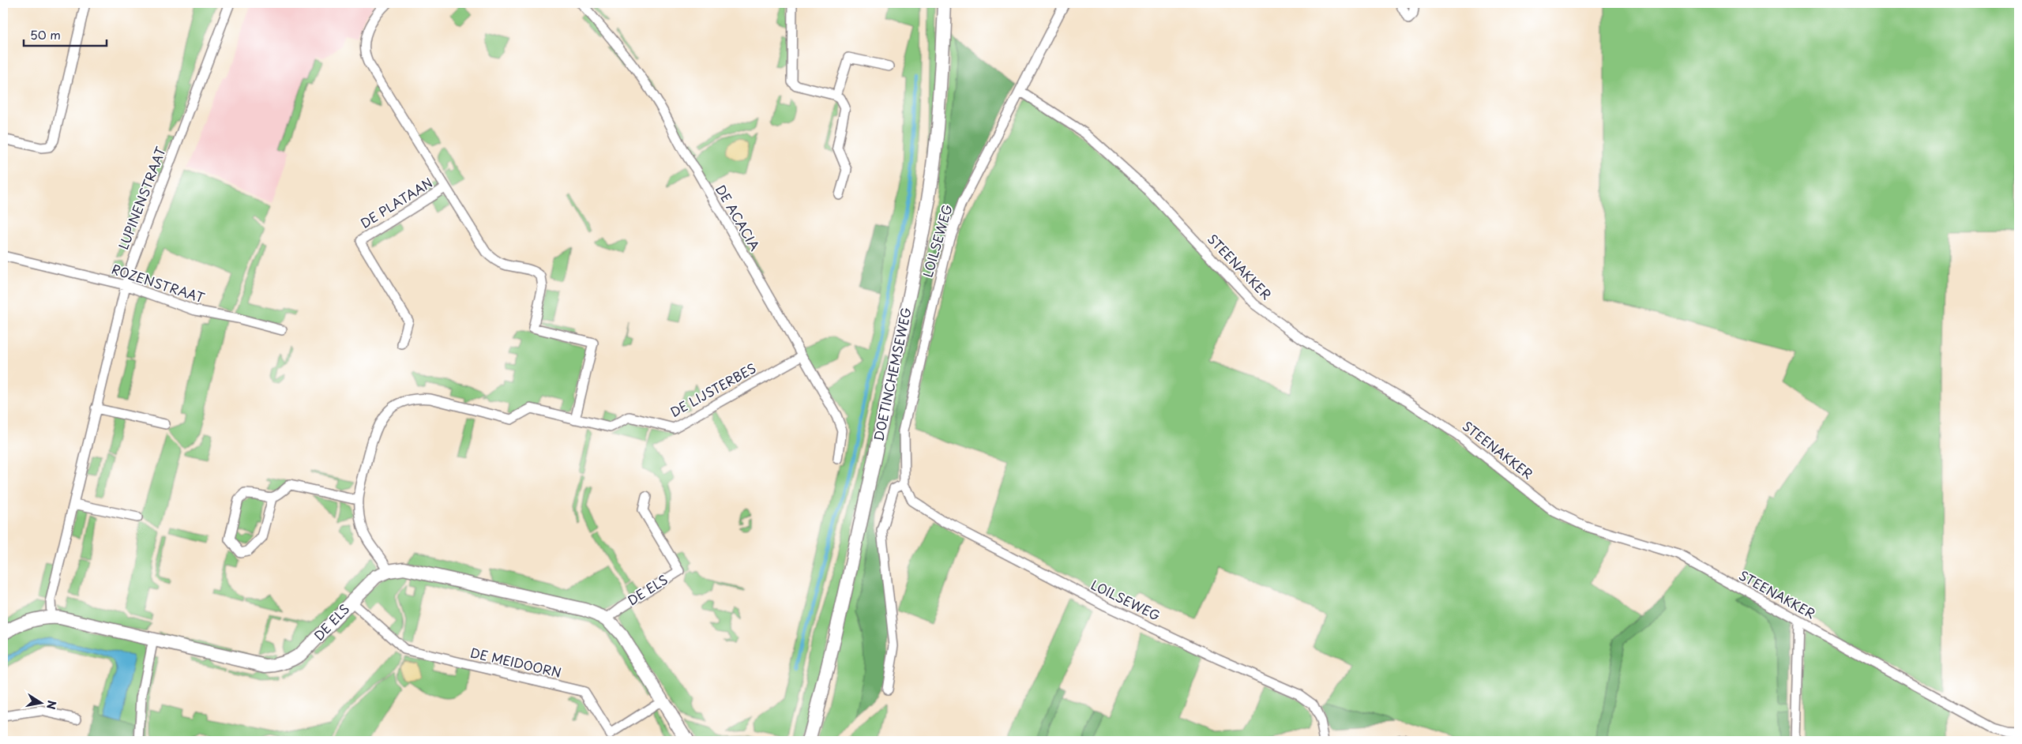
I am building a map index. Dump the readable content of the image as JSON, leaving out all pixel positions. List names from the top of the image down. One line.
{"streets":{"street":["LUPINENSTRAAT","DE PLATAAN","DE ACACIA","LOILSEWEG","STEENAKKER","ROZENSTRAAT","DOETINCHEMSEWEG","DE LIJSTERBES","DE ELS","DE MEIDOORN"]},"crossings":[["LUPINENSTRAAT","ROZENSTRAAT"],["LUPINENSTRAAT","DE ELS"],["DE PLATAAN","DE LIJSTERBES"],["DE ACACIA","DE LIJSTERBES"],["LOILSEWEG","STEENAKKER"],["DE LIJSTERBES","DE ELS"],["DE ELS","DE MEIDOORN"]],"scale_bar":"50 m","north":"right"}
